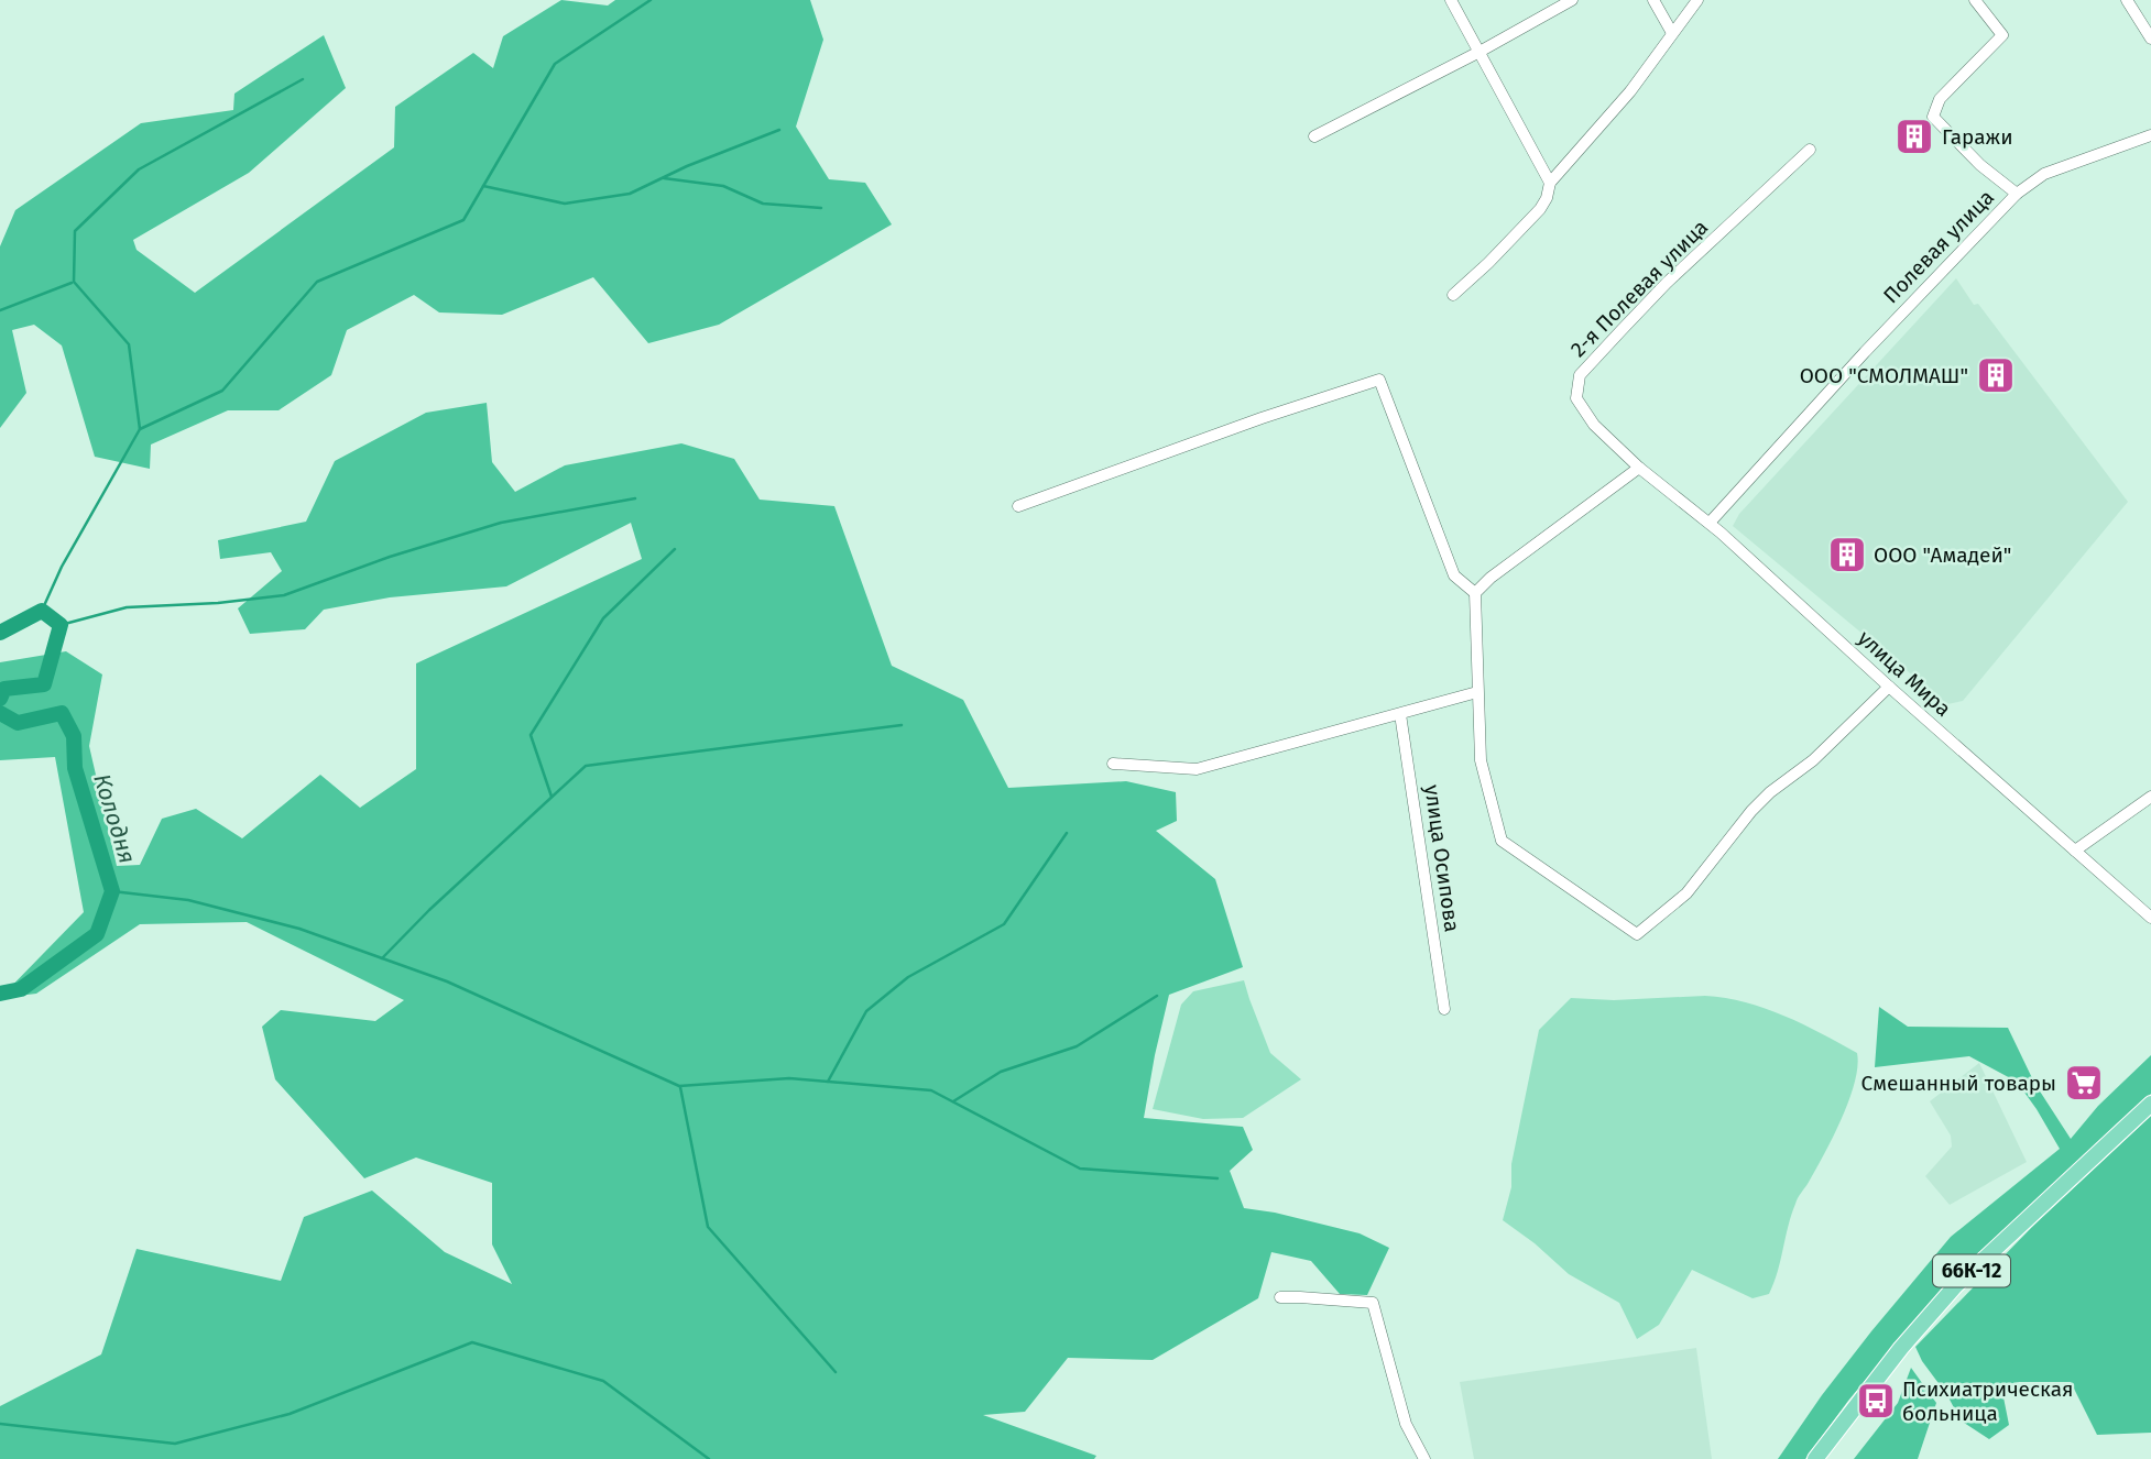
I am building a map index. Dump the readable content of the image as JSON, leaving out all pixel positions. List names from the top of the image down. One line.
{"streets":{"main road":["66К-12"],"street":["Полевая улица","2-я Полевая улица","улица Мира","улица Осипова"]},"crossings":[["Полевая улица","2-я Полевая улица"],["Полевая улица","улица Мира"],["2-я Полевая улица","улица Мира"]],"water":["Колодня"],"places":{"building":["Гаражи","ООО \"СМОЛМАШ\"","ООО \"Амадей\""],"supermarket":["Смешанный товары"],"bus stop":["Психиатрическая больница"]}}
